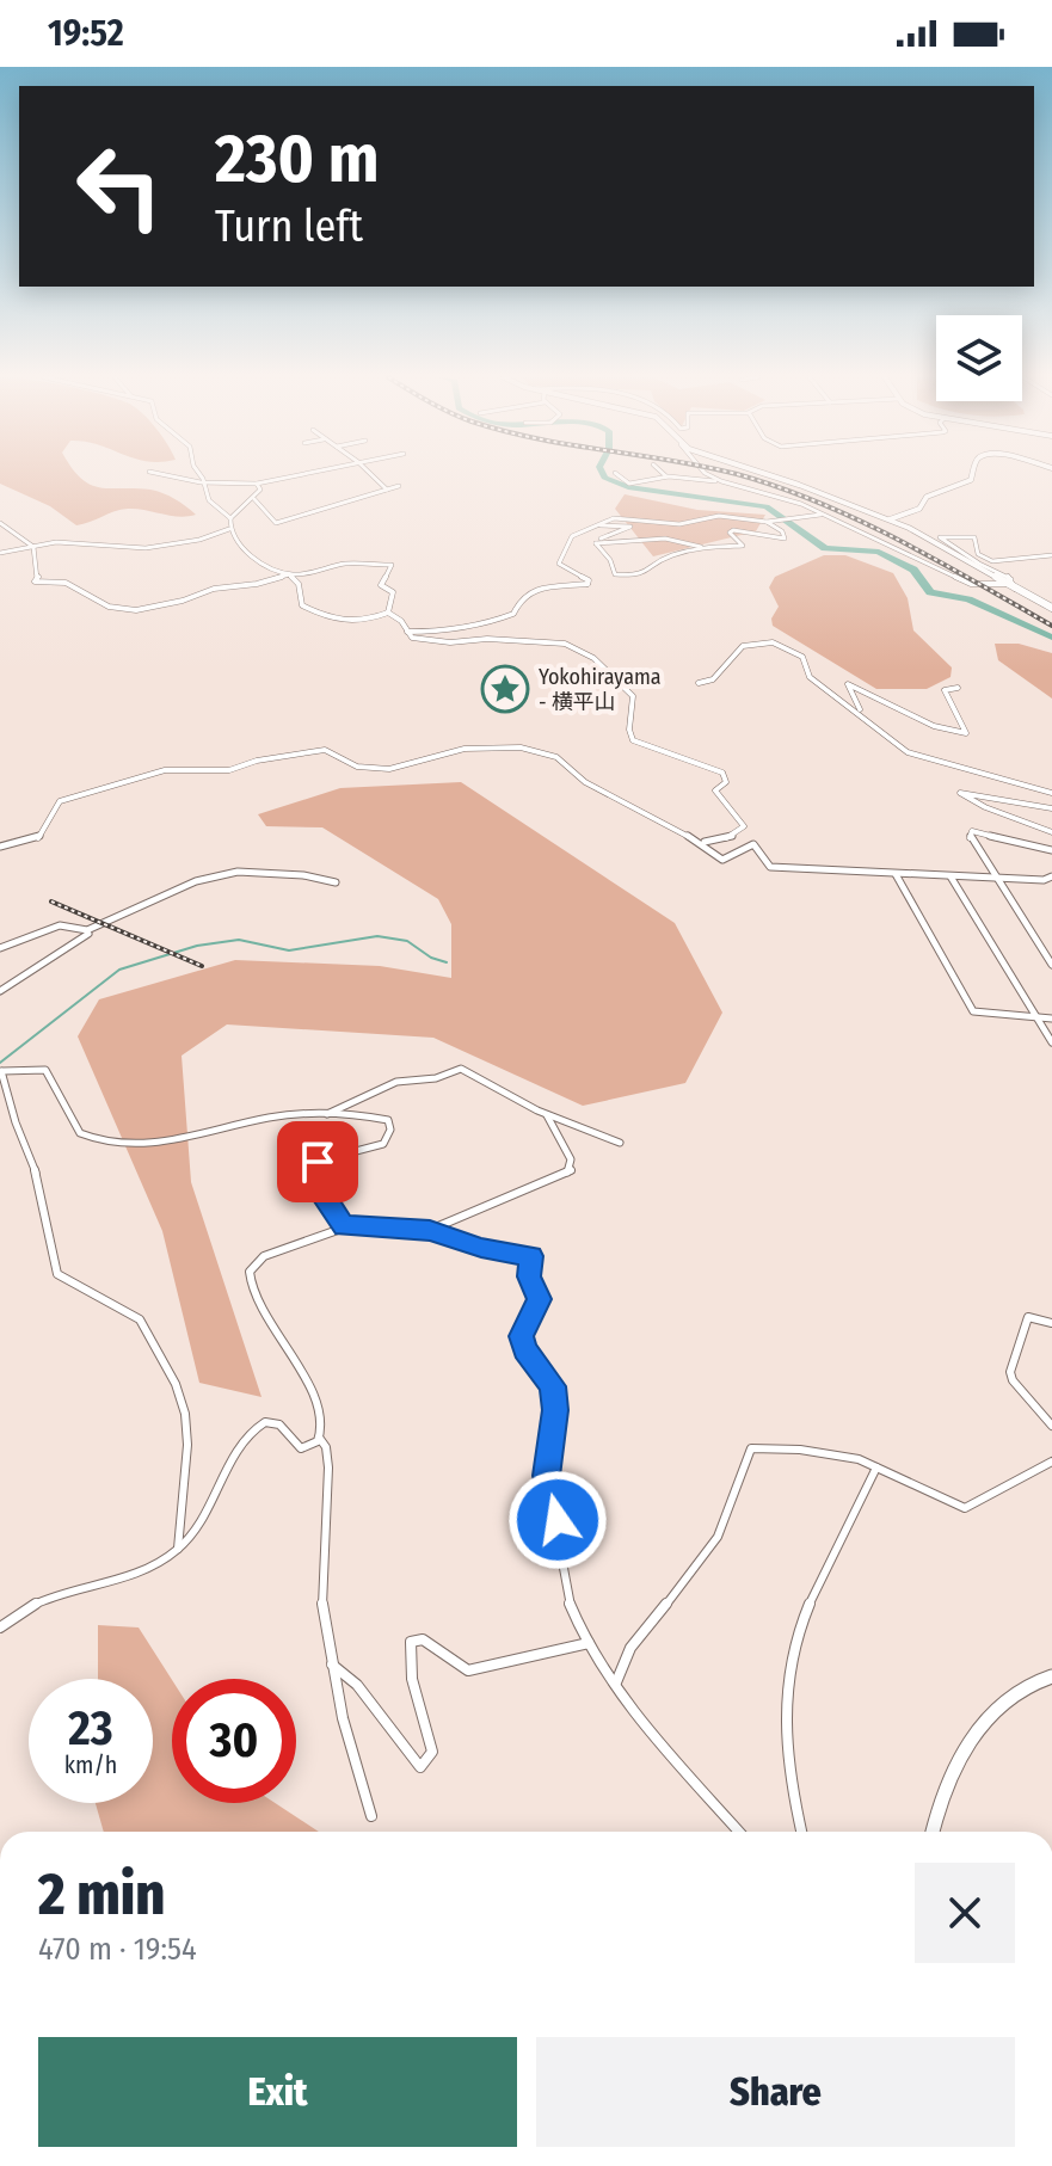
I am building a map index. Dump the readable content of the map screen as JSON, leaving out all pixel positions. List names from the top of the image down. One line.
{"places":{"place":["Yokohirayama - 横平山"]},"page":{"status":"19:52","turn":["230 m","Turn left"],"speed":"23 km/h","limit":"30","heading":["2 min","470 m · 19:54"],"buttons":["Exit","Share"]}}
